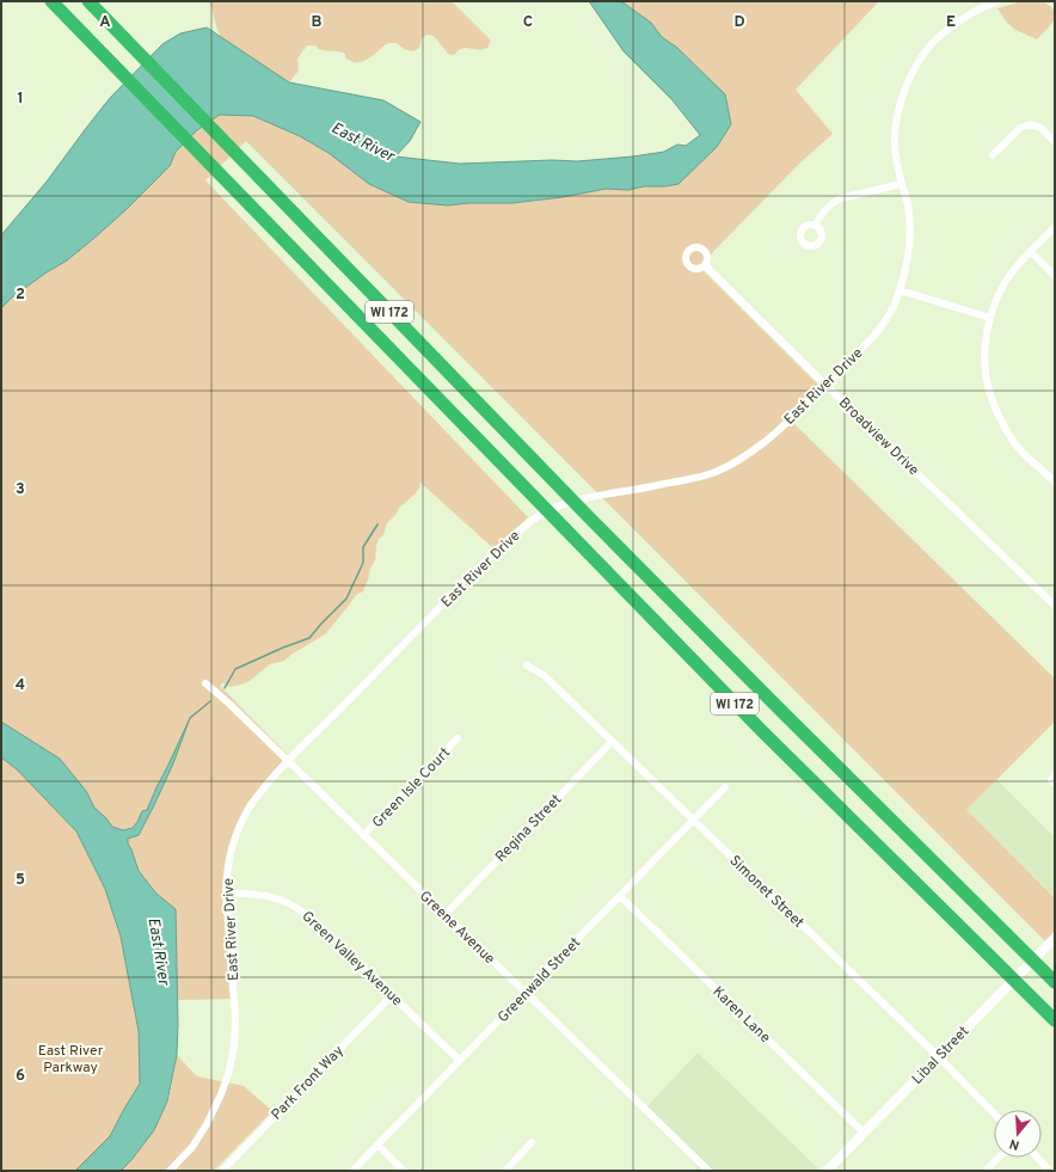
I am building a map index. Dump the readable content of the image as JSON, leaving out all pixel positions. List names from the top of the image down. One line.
{"streets":{"highway":["WI 172"],"street":["East River Drive","Broadview Drive","Green Isle Court","Regina Street","Simonet Street","Greene Avenue","Green Valley Avenue","Greenwald Street","Karen Lane","Libal Street","Park Front Way"]},"crossings":[["East River Drive","Broadview Drive"],["East River Drive","Greene Avenue"],["East River Drive","Green Valley Avenue"],["Green Isle Court","Greene Avenue"],["Regina Street","Simonet Street"],["Regina Street","Greene Avenue"],["Simonet Street","Greenwald Street"],["Simonet Street","Libal Street"],["Greene Avenue","Greenwald Street"],["Green Valley Avenue","Greenwald Street"],["Green Valley Avenue","Park Front Way"],["Greenwald Street","Karen Lane"],["Karen Lane","Libal Street"]],"water":["East River"],"parks":["East River Parkway"],"north":"bottom","grid":{"columns":["A","B","C","D","E"],"rows":["1","2","3","4","5","6"]}}
